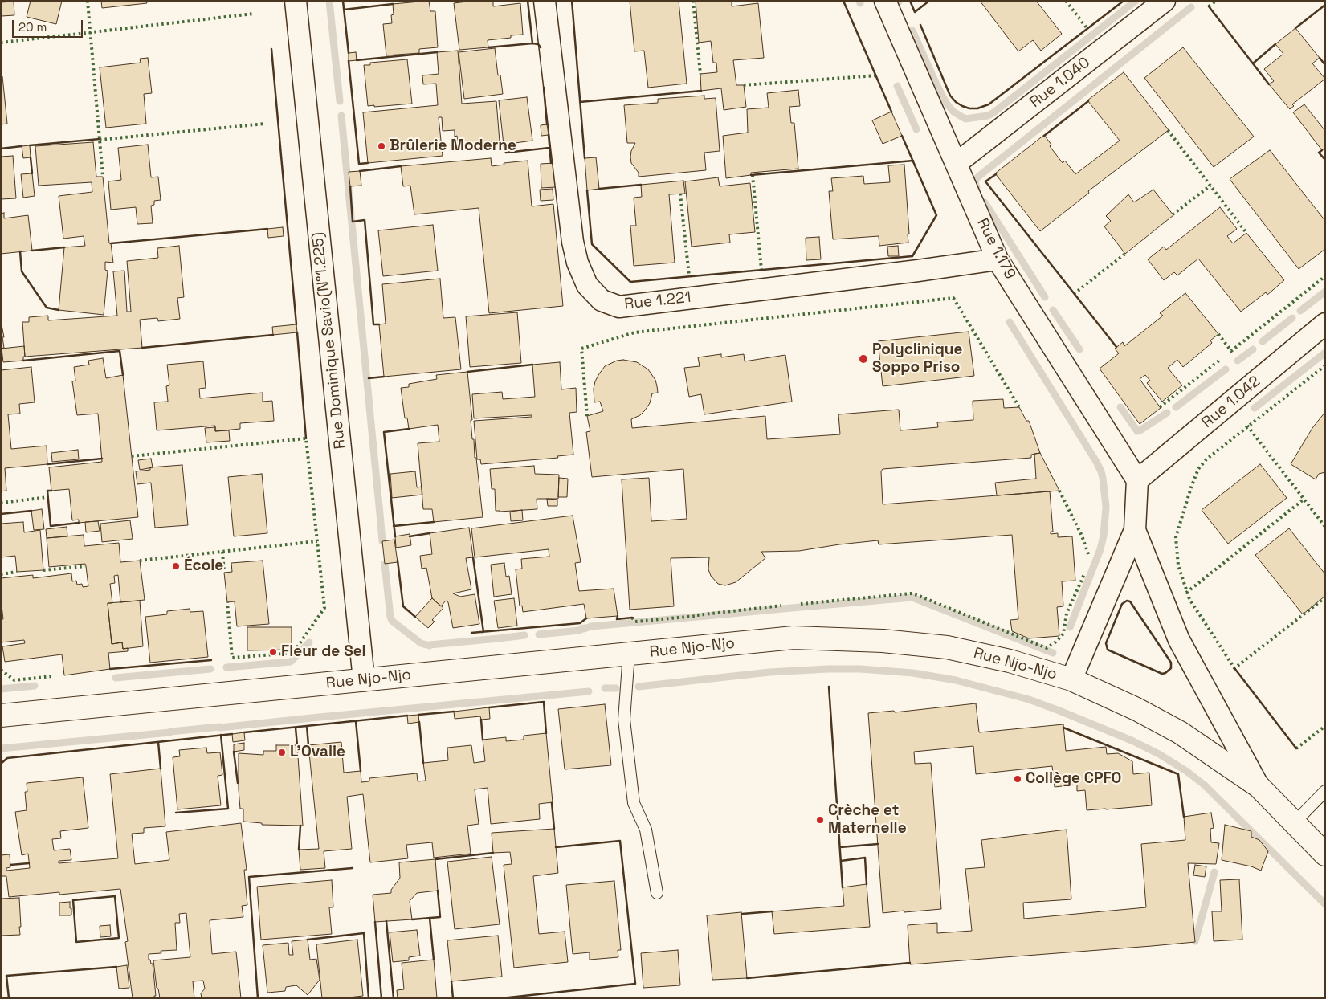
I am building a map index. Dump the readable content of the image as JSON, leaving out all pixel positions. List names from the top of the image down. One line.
{"streets":{"main road":["Rue Njo-Njo"],"street":["Rue 1.040","Rue 1.179","Rue 1.221","Rue Dominique Savio(N°1.225)","Rue 1.042"]},"crossings":[["Rue 1.040","Rue 1.179"],["Rue 1.179","Rue 1.221"],["Rue 1.179","Rue 1.042"],["Rue Dominique Savio(N°1.225)","Rue Njo-Njo"]],"places":["Brûlerie Moderne","Polyclinique Soppo Priso","École","Fleur de Sel","L'Ovalie","Collège CPFO","Crèche et Maternelle"],"scale_bar":"20 m"}
